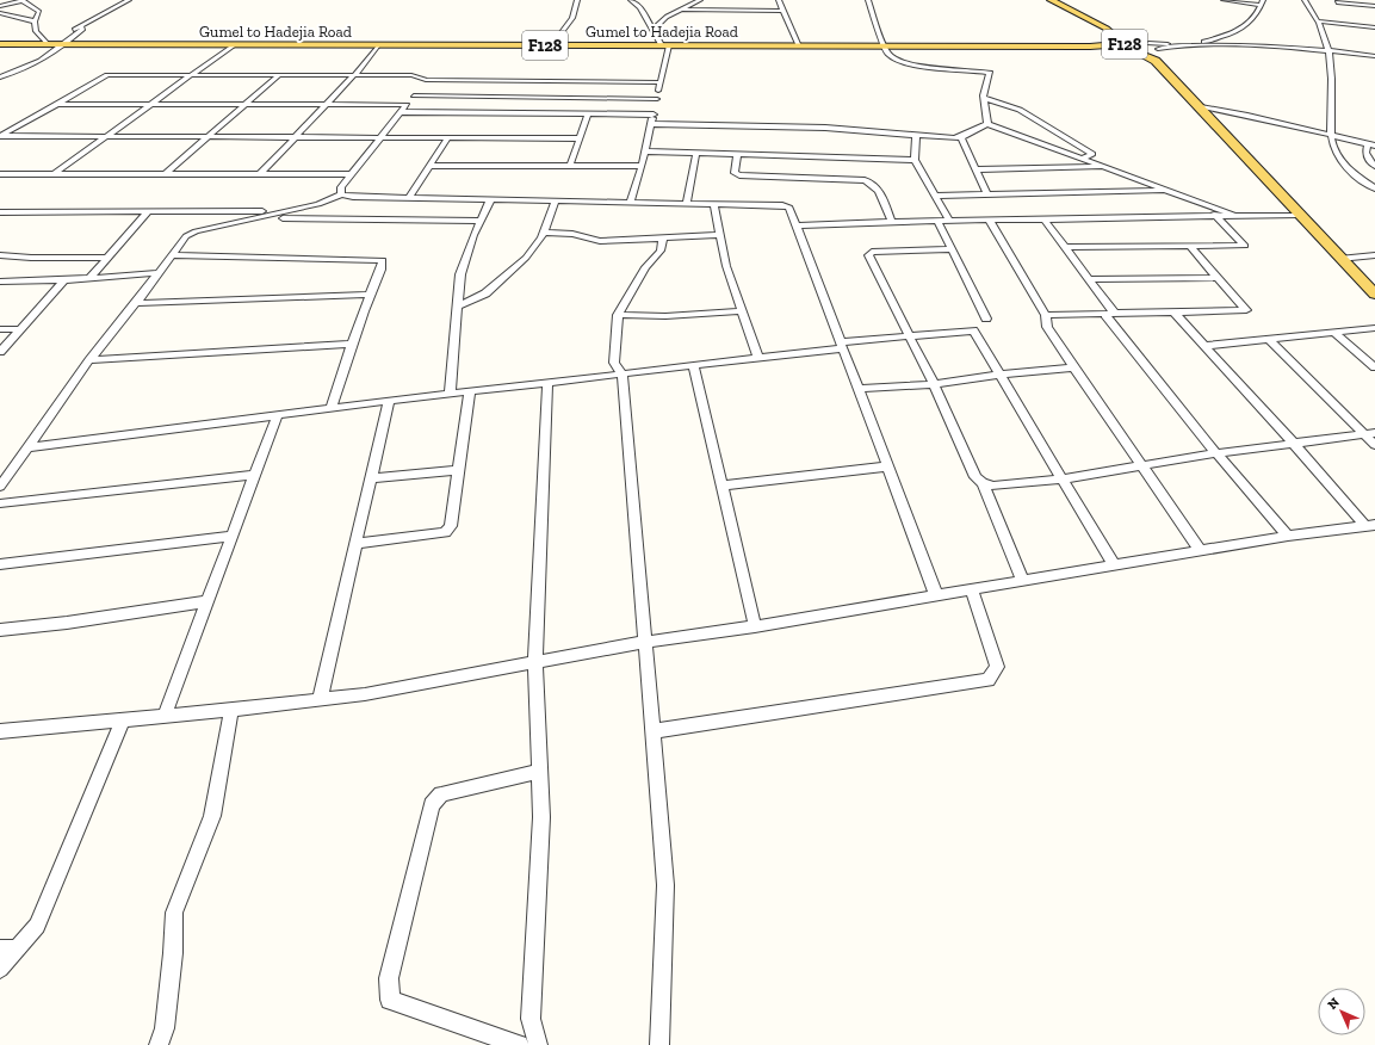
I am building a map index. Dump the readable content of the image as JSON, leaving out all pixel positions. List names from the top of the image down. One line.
{"streets":{"main road":["Gumel to Hadejia Road","F128"]},"crossings":[["Gumel to Hadejia Road","F128"]],"north":"top left"}
